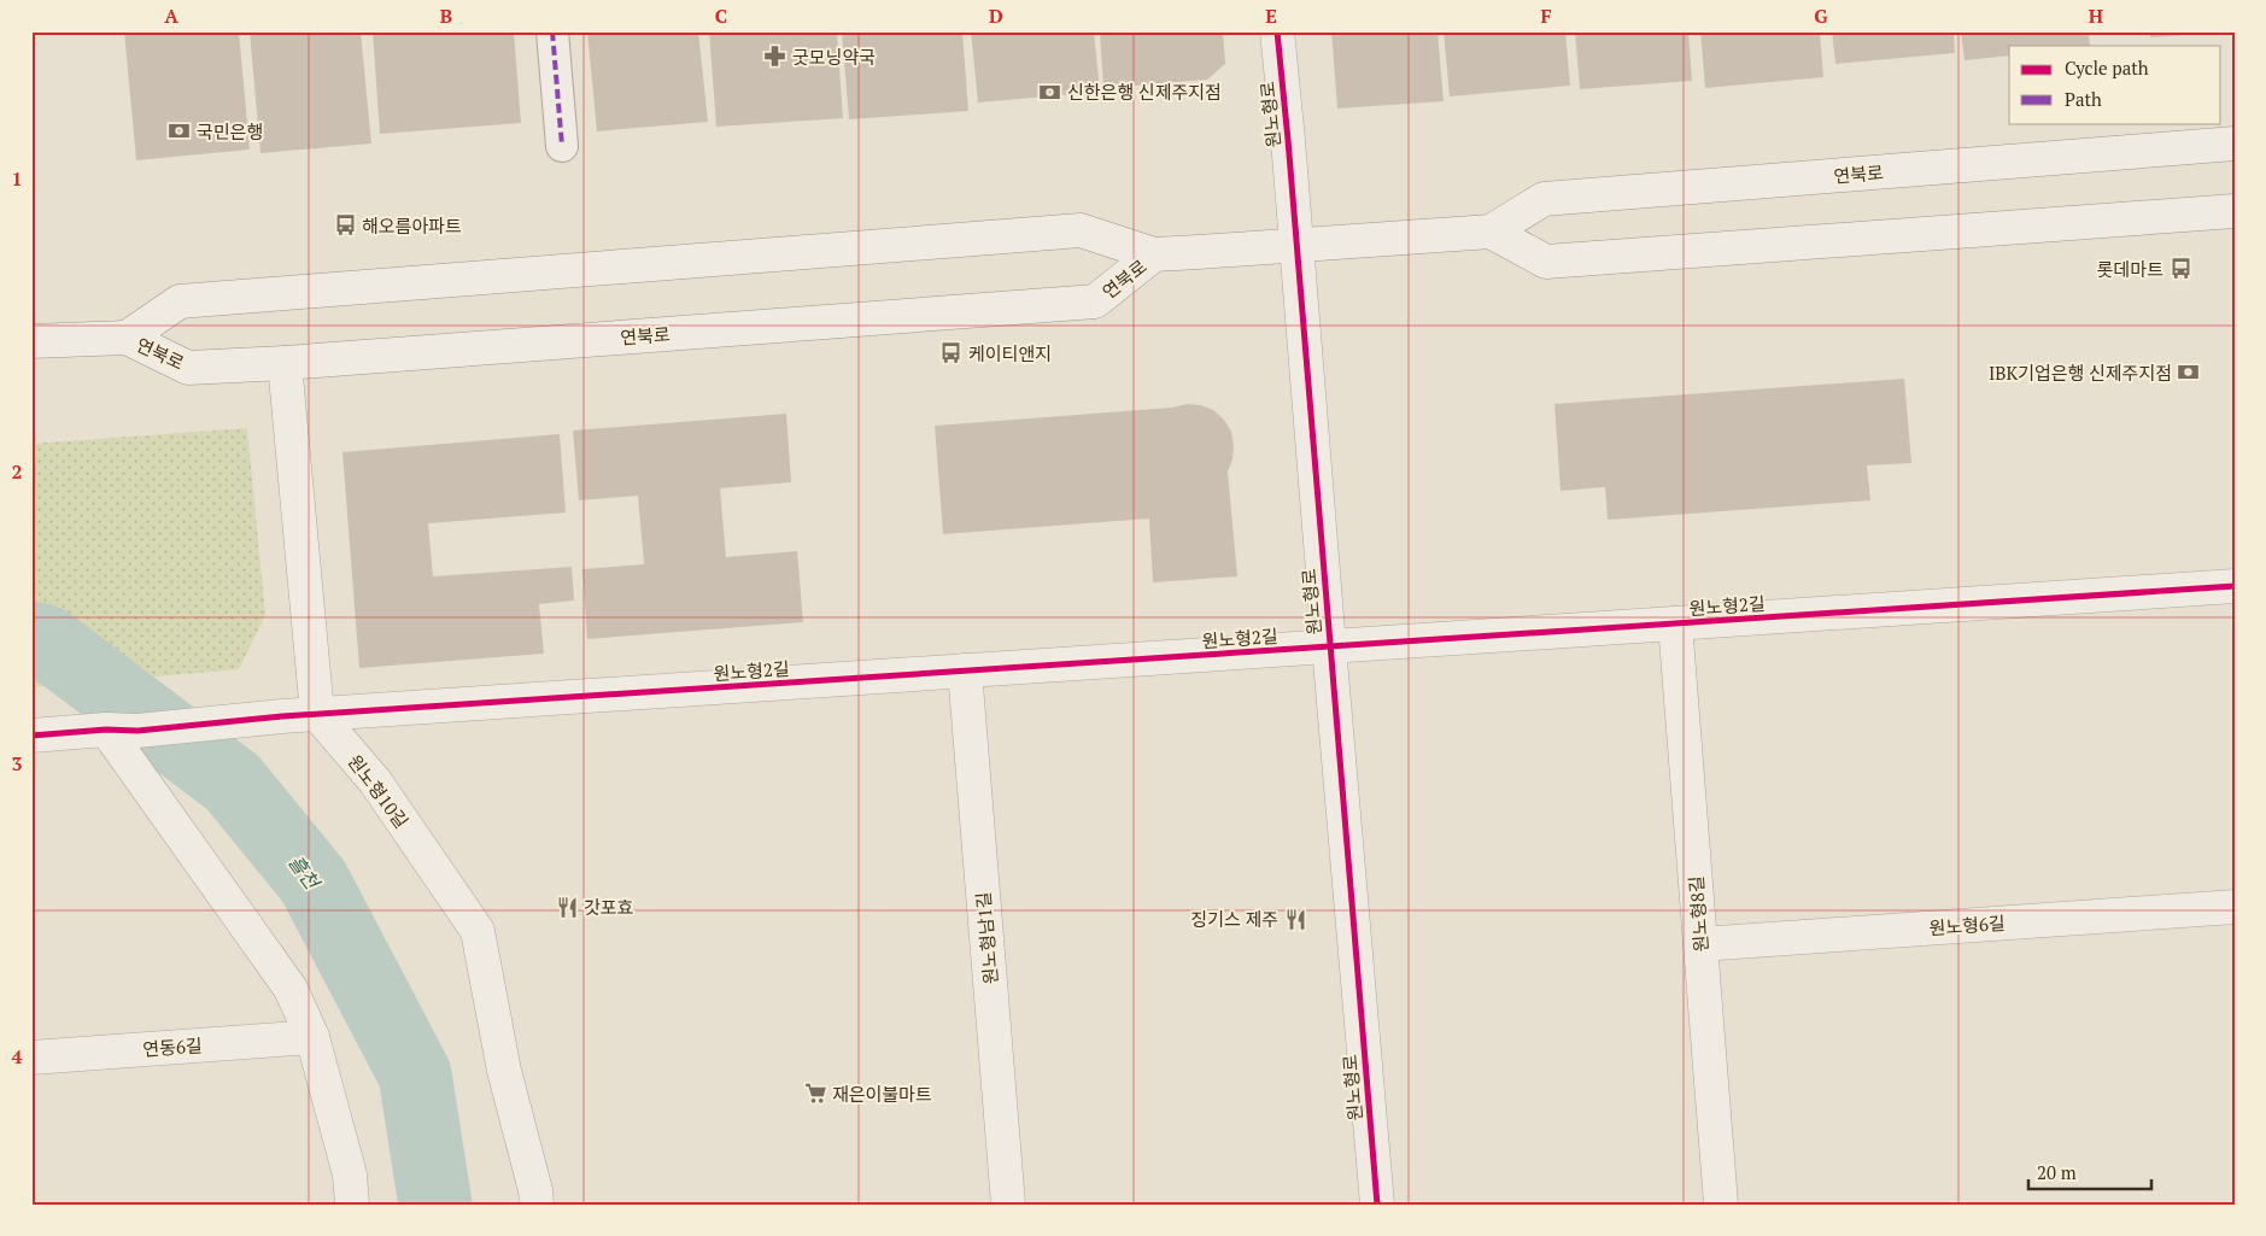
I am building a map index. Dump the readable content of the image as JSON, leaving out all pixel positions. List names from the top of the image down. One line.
{"streets":{"street":["원노형로","연북로","원노형2길","원노형10길","원노형8길","원노형6길","원노형남1길","연동6길"]},"crossings":[["원노형로","연북로"],["원노형로","원노형2길"],["원노형2길","원노형10길"],["원노형2길","원노형8길"],["원노형2길","원노형남1길"],["원노형8길","원노형6길"]],"water":["흘천"],"places":{"pharmacy":["굿모닝약국"],"bank":["신한은행 신제주지점","국민은행","IBK기업은행 신제주지점"],"bus stop":["해오름아파트","롯데마트","케이티앤지"],"restaurant":["갓포효","징기스 제주"],"supermarket":["재은이불마트"]},"legend":["Cycle path","Path"],"scale_bar":"20 m","grid":{"columns":["A","B","C","D","E","F","G","H"],"rows":["1","2","3","4"]}}
